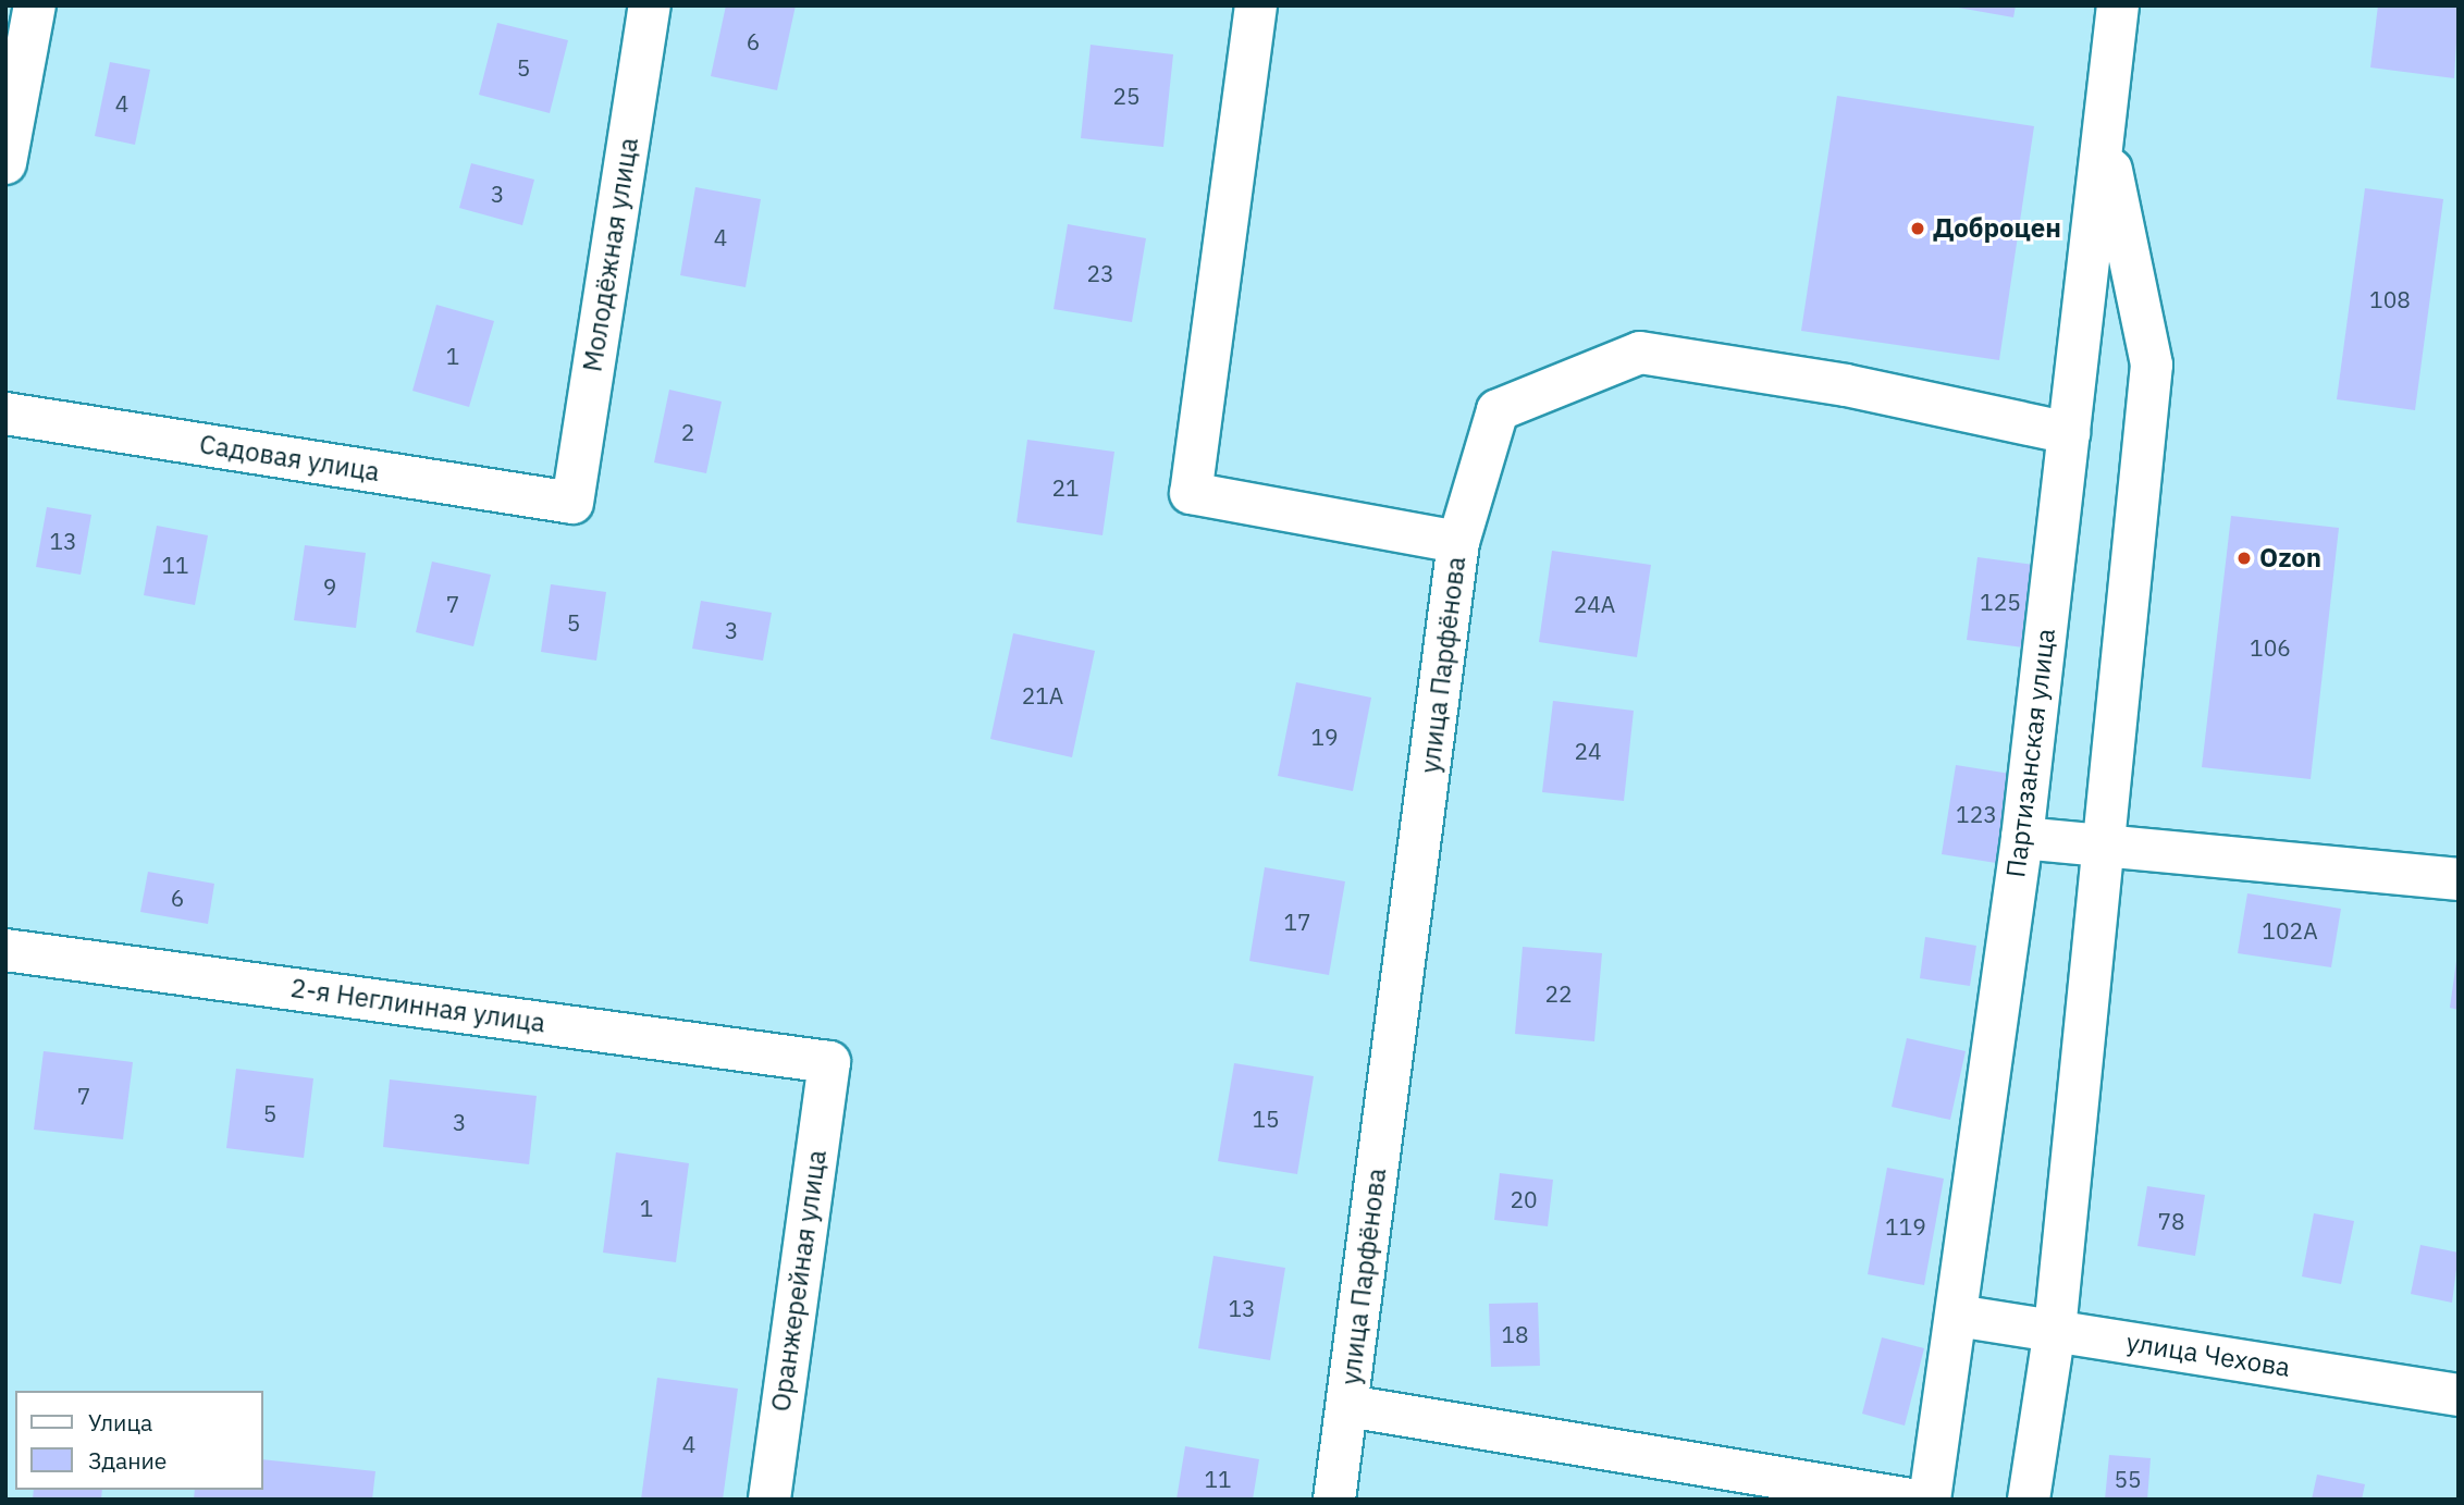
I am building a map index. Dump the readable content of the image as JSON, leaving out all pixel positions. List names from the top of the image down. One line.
{"streets":{"street":["Молодёжная улица","Садовая улица","улица Парфёнова","Партизанская улица","2-я Неглинная улица","Оранжерейная улица","улица Чехова"]},"crossings":[["Молодёжная улица","Садовая улица"],["Партизанская улица","улица Чехова"],["2-я Неглинная улица","Оранжерейная улица"]],"places":["Доброцен","Ozon"],"house_numbers":["6","5","25","4","3","4","23","108","1","2","21","13","11","9","125","7","24А","5","3","106","21А","19","24","123","6","17","102А","22","7","5","15","3","20","1","78","119","13","18","4","11","55"],"legend":["Улица","Здание"]}
